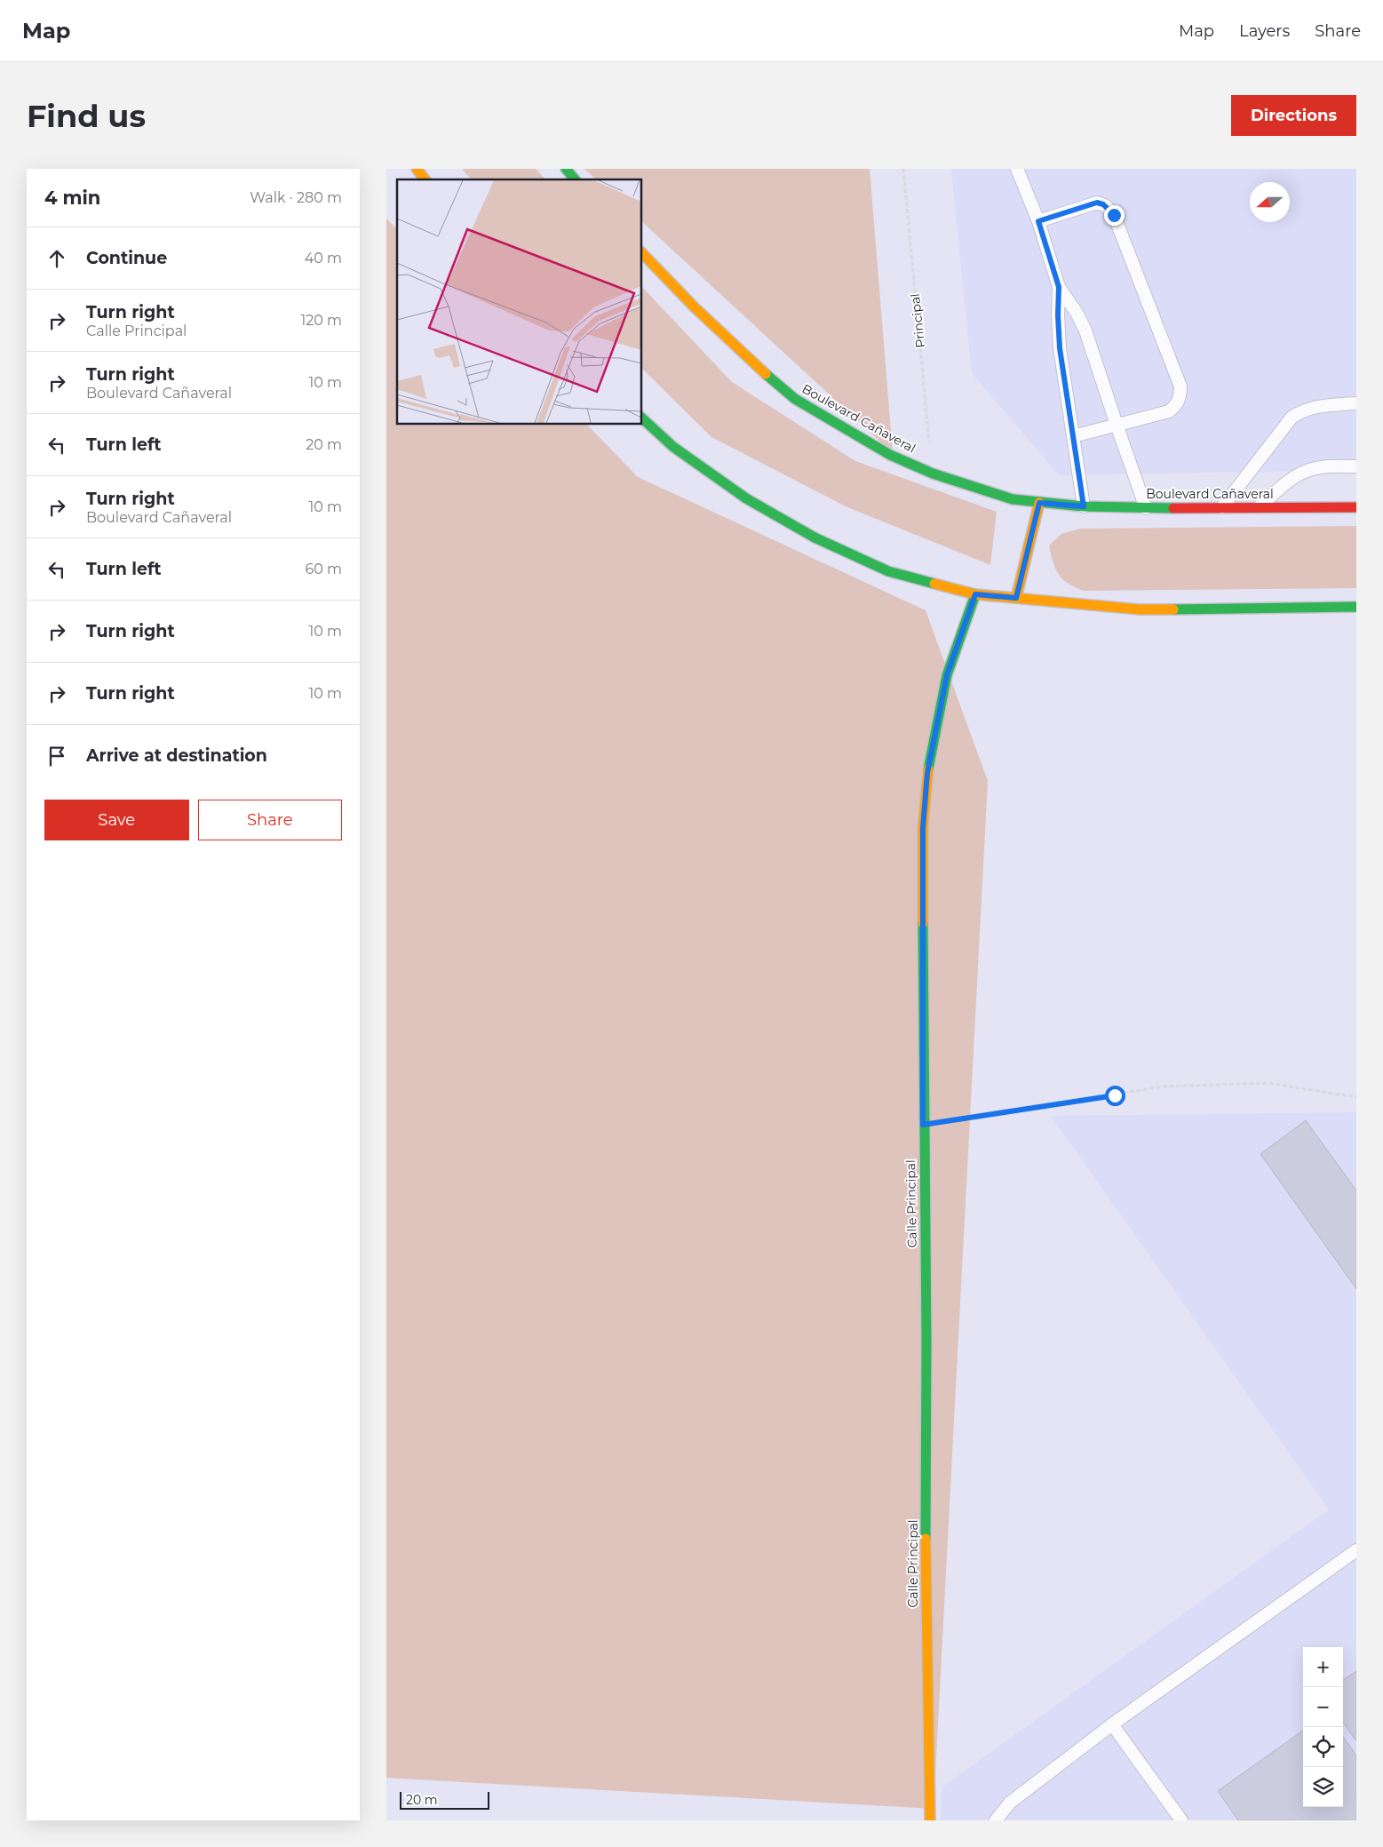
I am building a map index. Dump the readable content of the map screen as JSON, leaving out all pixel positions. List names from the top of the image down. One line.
{"streets":{"street":["Boulevard Cañaveral","Calle Principal"],"path":["Principal"]},"crossings":[["Principal","Boulevard Cañaveral"]],"scale_bar":"20 m","north":"left","page":{"header":"Map","nav":["Map","Layers","Share"],"buttons":["Directions",["Save","Share"]],"title":"Find us","heading":["4 min","Walk · 280 m"],"list":[["Continue","40 m"],["Turn right","Calle Principal","120 m"],["Turn right","Boulevard Cañaveral","10 m"],["Turn left","20 m"],["Turn right","Boulevard Cañaveral","10 m"],["Turn left","60 m"],["Turn right","10 m"],["Turn right","10 m"],"Arrive at destination"],"map_buttons":["+","−"],"scale":"20 m"}}
